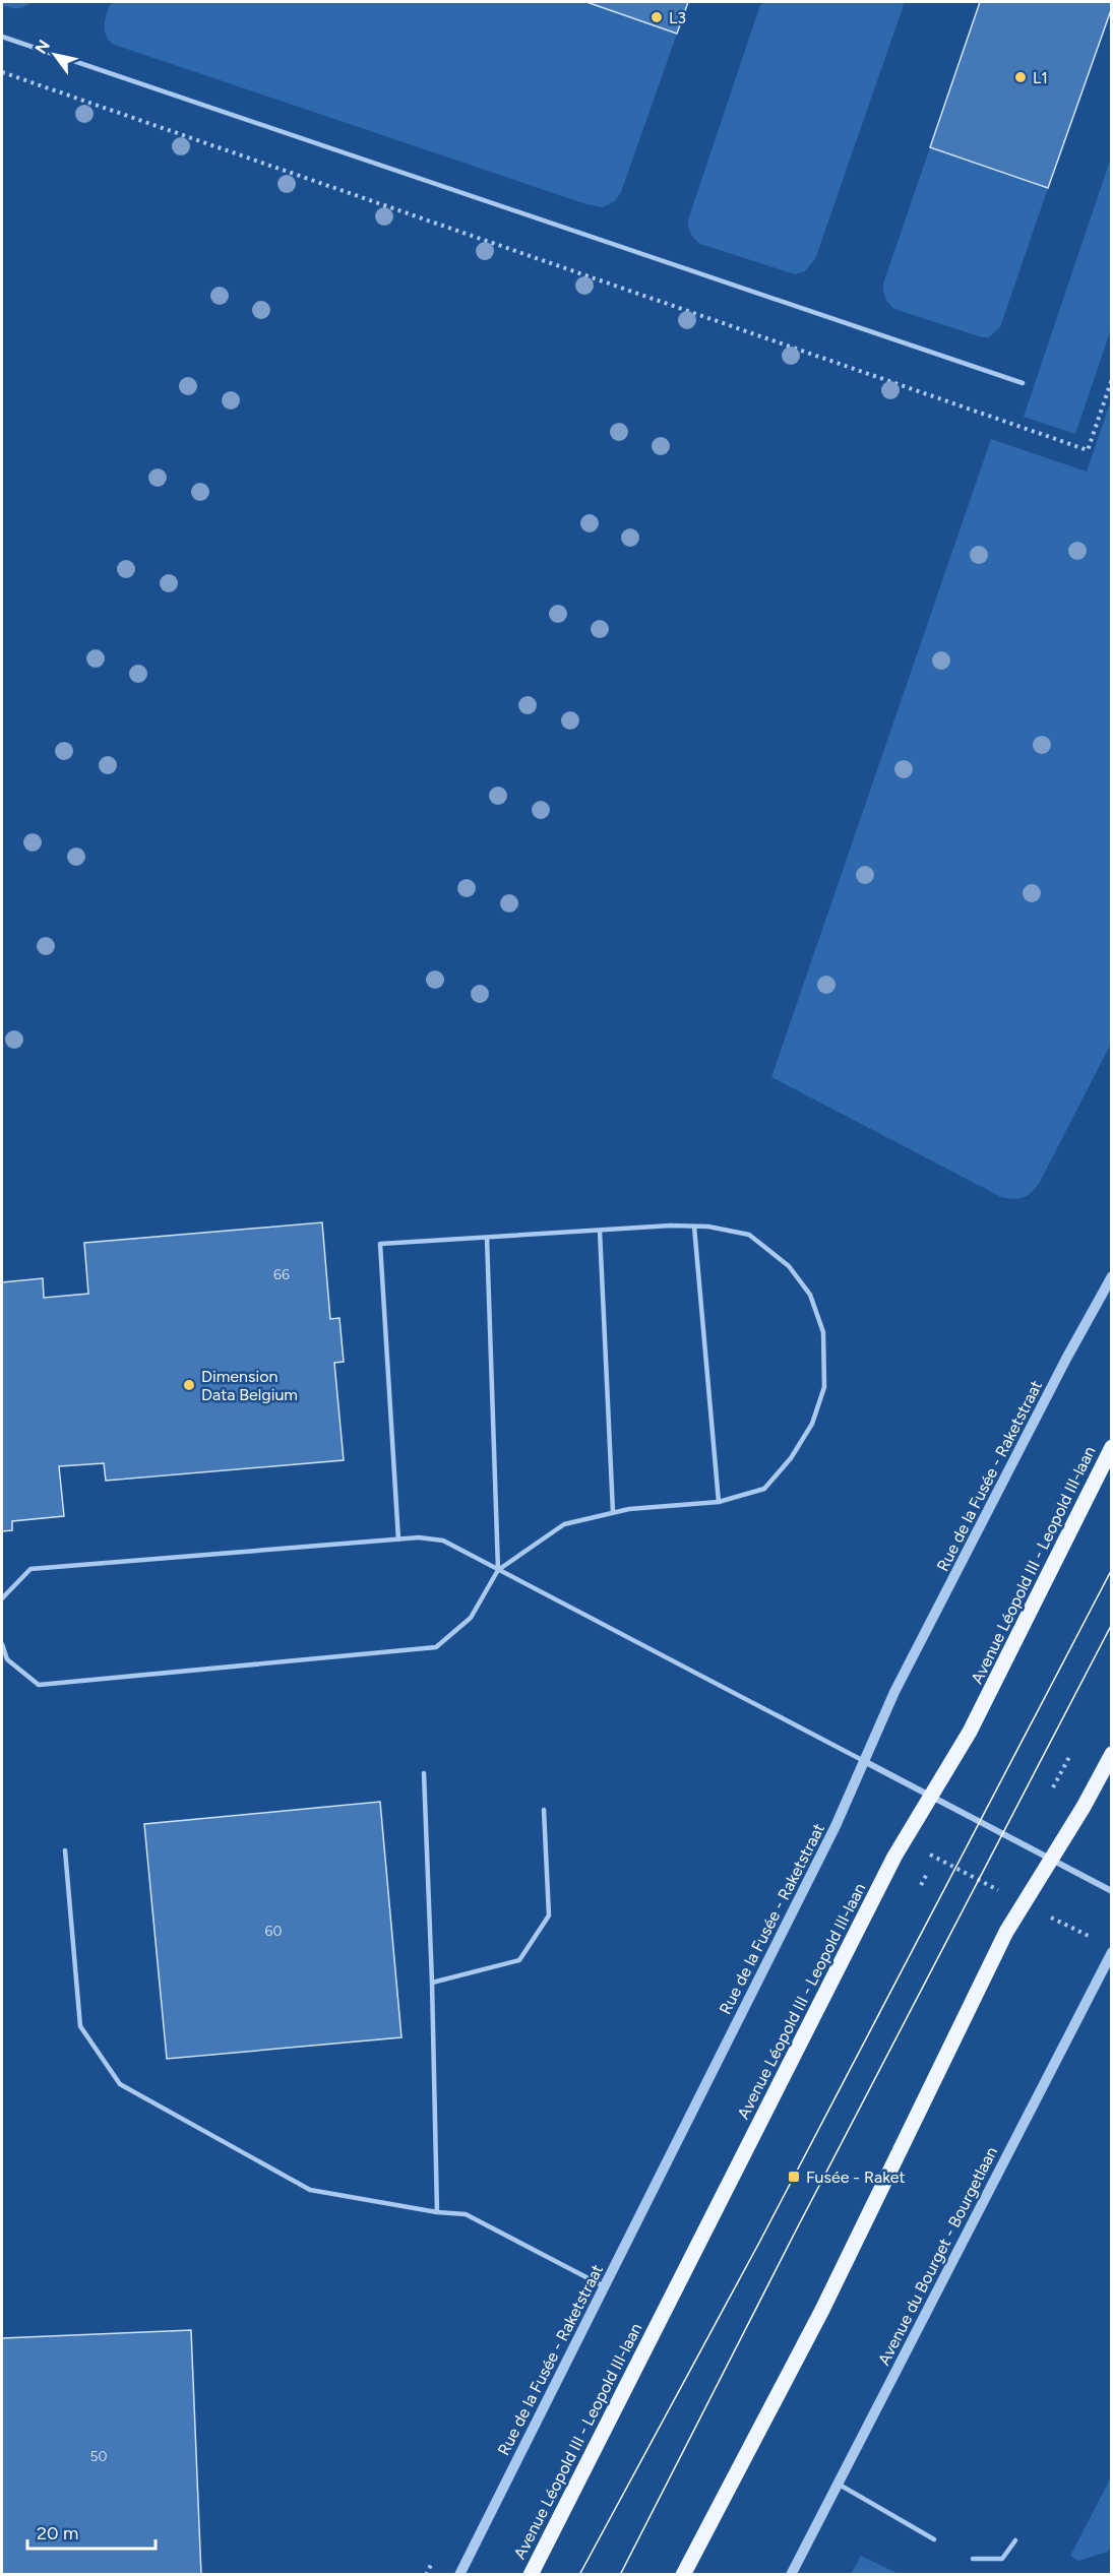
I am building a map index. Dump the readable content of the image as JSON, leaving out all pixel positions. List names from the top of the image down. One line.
{"streets":{"main road":["Avenue Léopold III - Leopold III-laan"],"street":["Rue de la Fusée - Raketstraat","Avenue du Bourget - Bourgetlaan"]},"places":{"other":["L3","L1","Dimension Data Belgium"],"transit":["Fusée - Raket"]},"house_numbers":["66","60","50"],"scale_bar":"20 m","north":"top left"}
